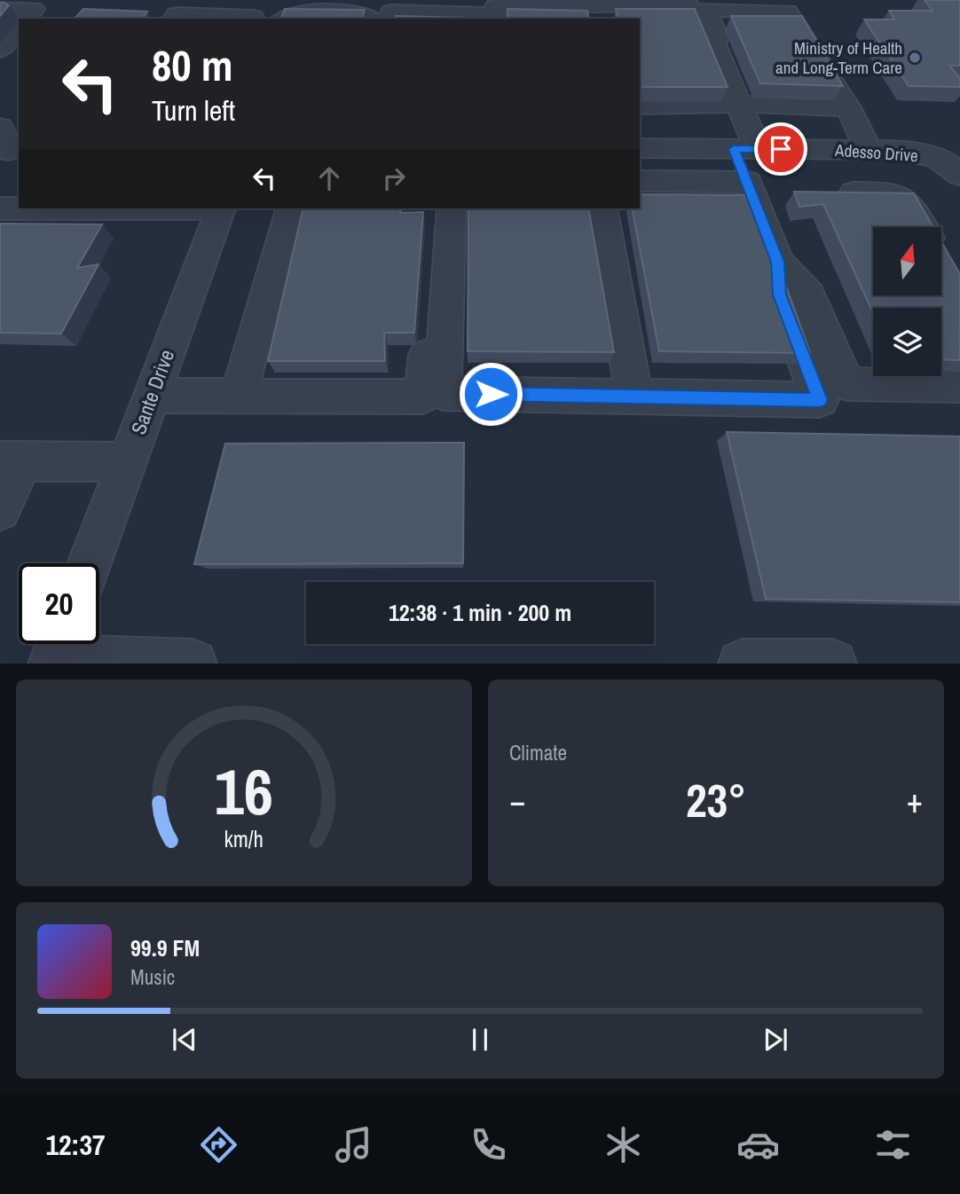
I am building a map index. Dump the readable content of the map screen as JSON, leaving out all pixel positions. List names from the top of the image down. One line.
{"streets":{"street":["Adesso Drive","Sante Drive"]},"places":["Ministry of Health and Long-Term Care"],"north":"top","page":{"turn":["80 m","Turn left"],"limit":"20","trip":"12:38 · 1 min · 200 m","tile":"Climate","heat":["−","23°","+"],"song":["99.9 FM","Music"],"tabs":"12:37","gauge":["16","km/h"]}}
